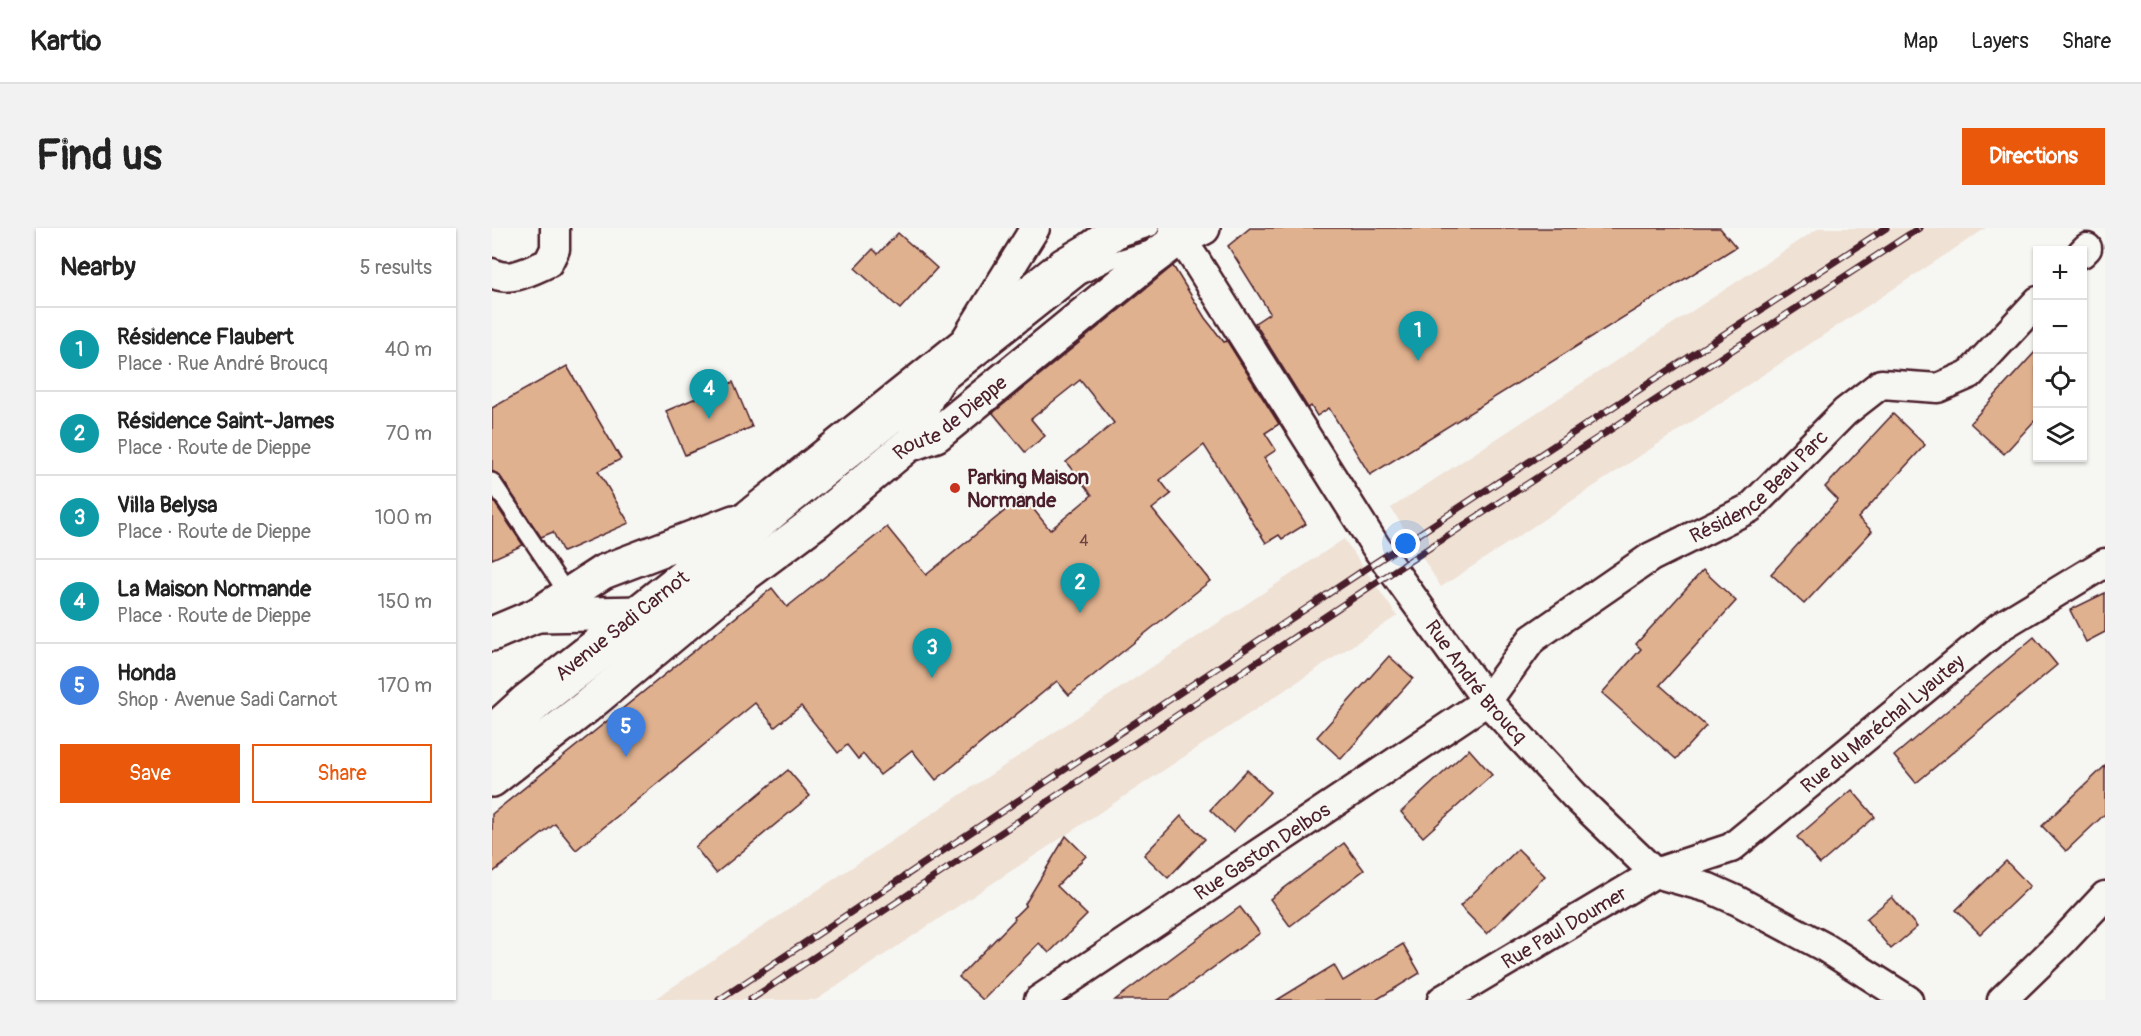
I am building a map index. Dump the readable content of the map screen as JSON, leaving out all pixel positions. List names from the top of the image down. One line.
{"streets":{"main road":["Route de Dieppe","Avenue Sadi Carnot"],"street":["Résidence Beau Parc","Rue André Broucq","Rue du Maréchal Lyautey","Rue Gaston Delbos","Rue Paul Doumer"]},"crossings":[["Route de Dieppe","Avenue Sadi Carnot"],["Route de Dieppe","Rue André Broucq"],["Résidence Beau Parc","Rue André Broucq"],["Résidence Beau Parc","Rue Gaston Delbos"],["Rue André Broucq","Rue du Maréchal Lyautey"],["Rue André Broucq","Rue Gaston Delbos"],["Rue André Broucq","Rue Paul Doumer"],["Rue du Maréchal Lyautey","Rue Paul Doumer"]],"places":["Parking Maison Normande"],"house_numbers":["4"],"page":{"header":"Kartio","nav":["Map","Layers","Share"],"buttons":["Directions",["Save","Share"]],"title":"Find us","heading":["Nearby","5 results"],"map_buttons":["+","−"],"list":[{"mark":"1","name":"Résidence Flaubert","note":"Place · Rue André Broucq","value":"40 m"},{"mark":"2","name":"Résidence Saint-James","note":"Place · Route de Dieppe","value":"70 m"},{"mark":"3","name":"Villa Belysa","note":"Place · Route de Dieppe","value":"100 m"},{"mark":"4","name":"La Maison Normande","note":"Place · Route de Dieppe","value":"150 m"},{"mark":"5","name":"Honda","note":"Shop · Avenue Sadi Carnot","value":"170 m"}],"pins":["1","4","2","3","5"]}}
